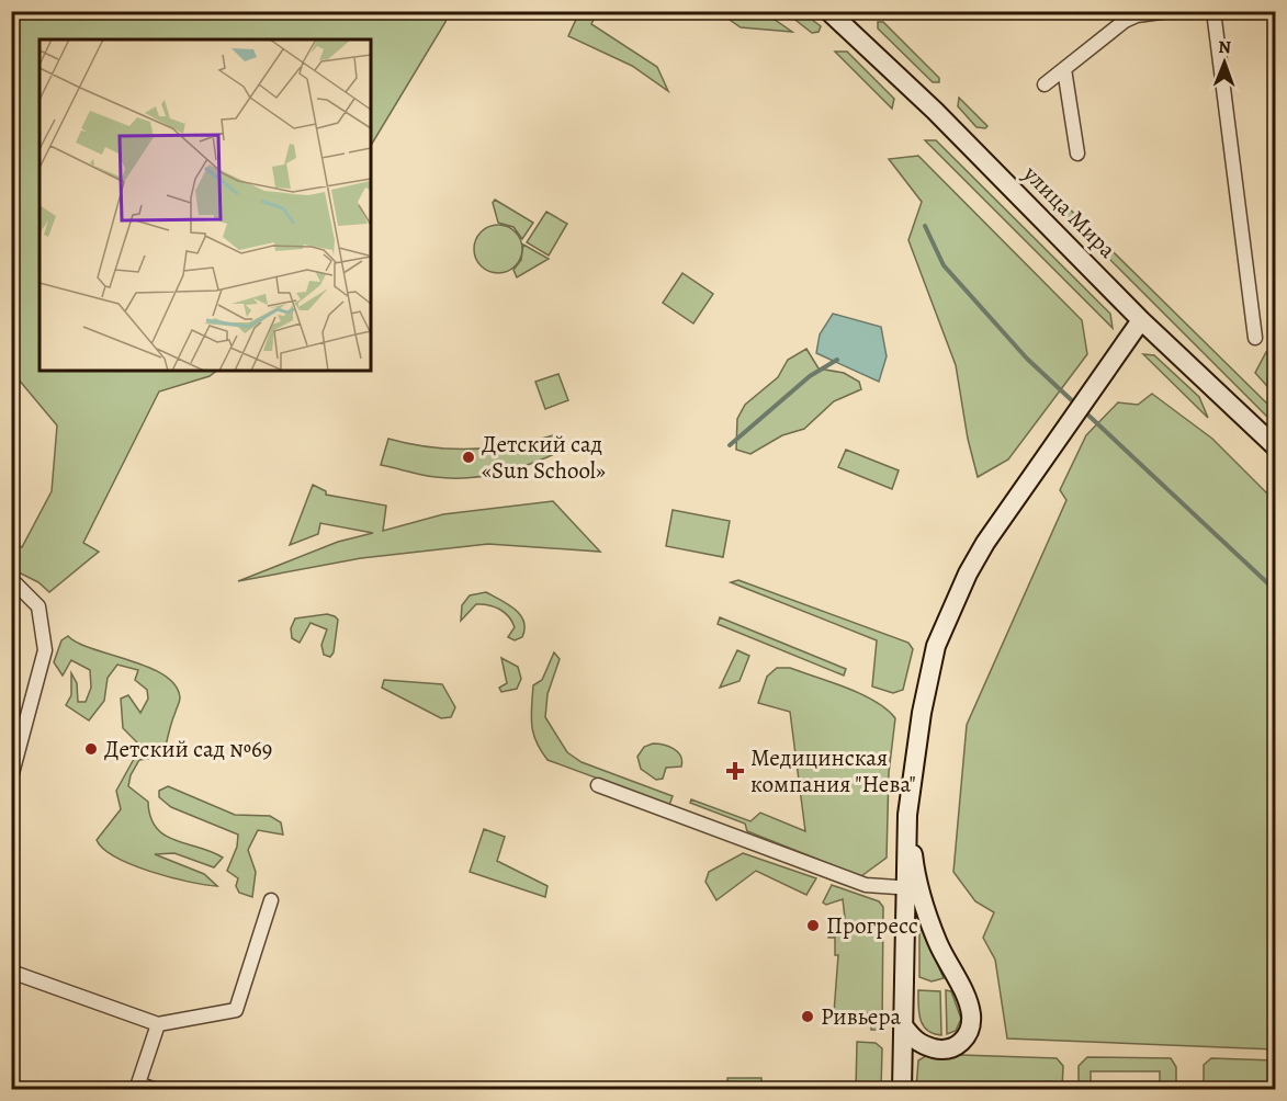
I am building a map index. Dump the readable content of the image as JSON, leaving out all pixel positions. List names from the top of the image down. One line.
{"streets":{"street":["улица Мира"]},"places":{"other":["Детский сад «Sun School»","Детский сад №69","Прогресс","Ривьера"],"health":["Медицинская компания \"Нева\""]},"north":"top"}
